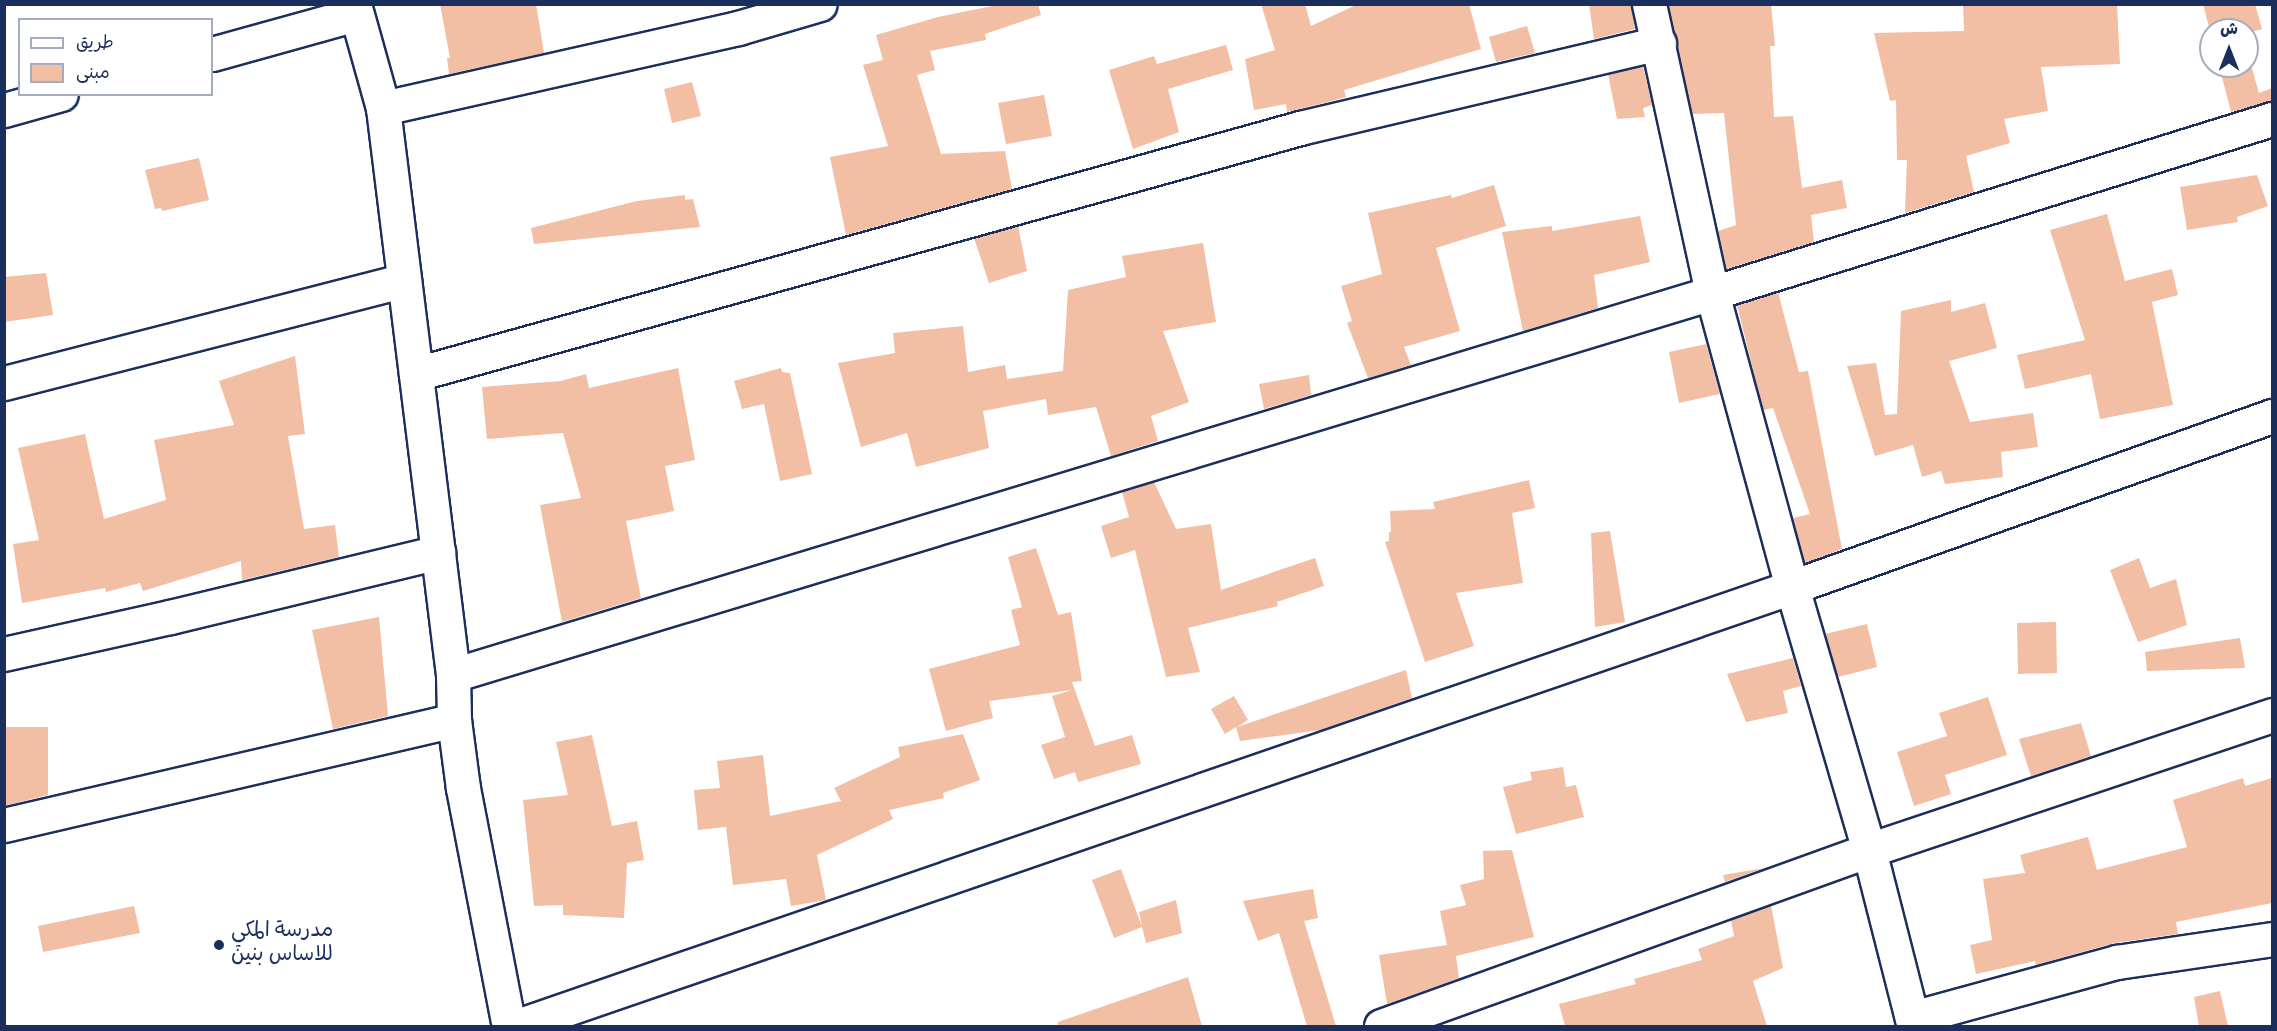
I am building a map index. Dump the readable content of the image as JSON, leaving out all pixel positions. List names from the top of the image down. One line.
{"places":["مدرسة المكي للاساس بنين"],"legend":["طريق","مبنى"],"north":"top"}
